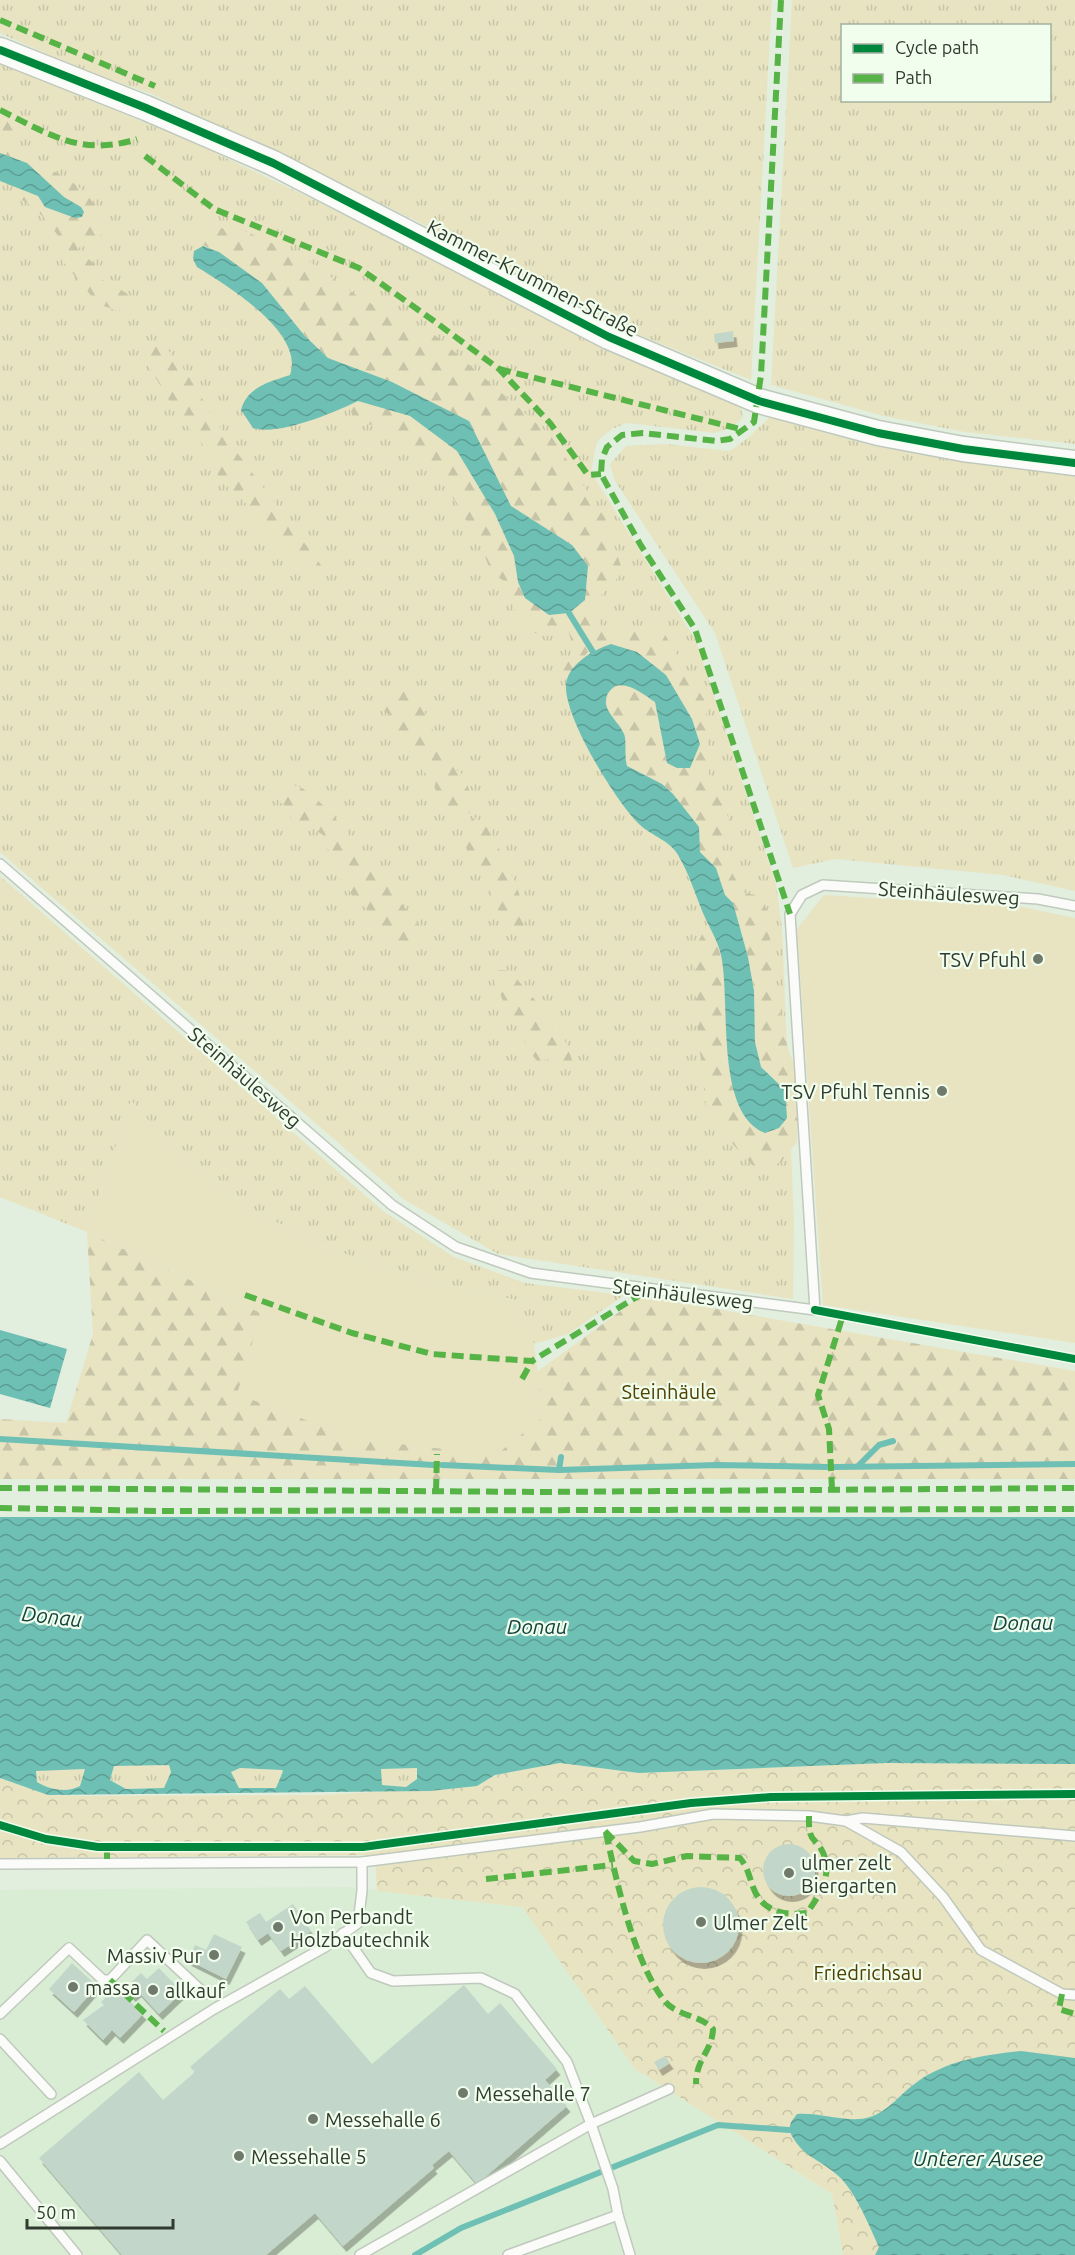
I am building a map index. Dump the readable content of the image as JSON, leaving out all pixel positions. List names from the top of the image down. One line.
{"streets":{"street":["Kammer-Krummen-Straße"],"lane":["Steinhäulesweg"]},"water":["Donau","Unterer Ausee"],"parks":["Steinhäule","Friedrichsau"],"places":["TSV Pfuhl","TSV Pfuhl Tennis","ulmer zelt Biergarten","Ulmer Zelt","Von Perbandt Holzbautechnik","Massiv Pur","massa","allkauf","Messehalle 7","Messehalle 6","Messehalle 5"],"legend":["Cycle path","Path"],"scale_bar":"50 m"}
